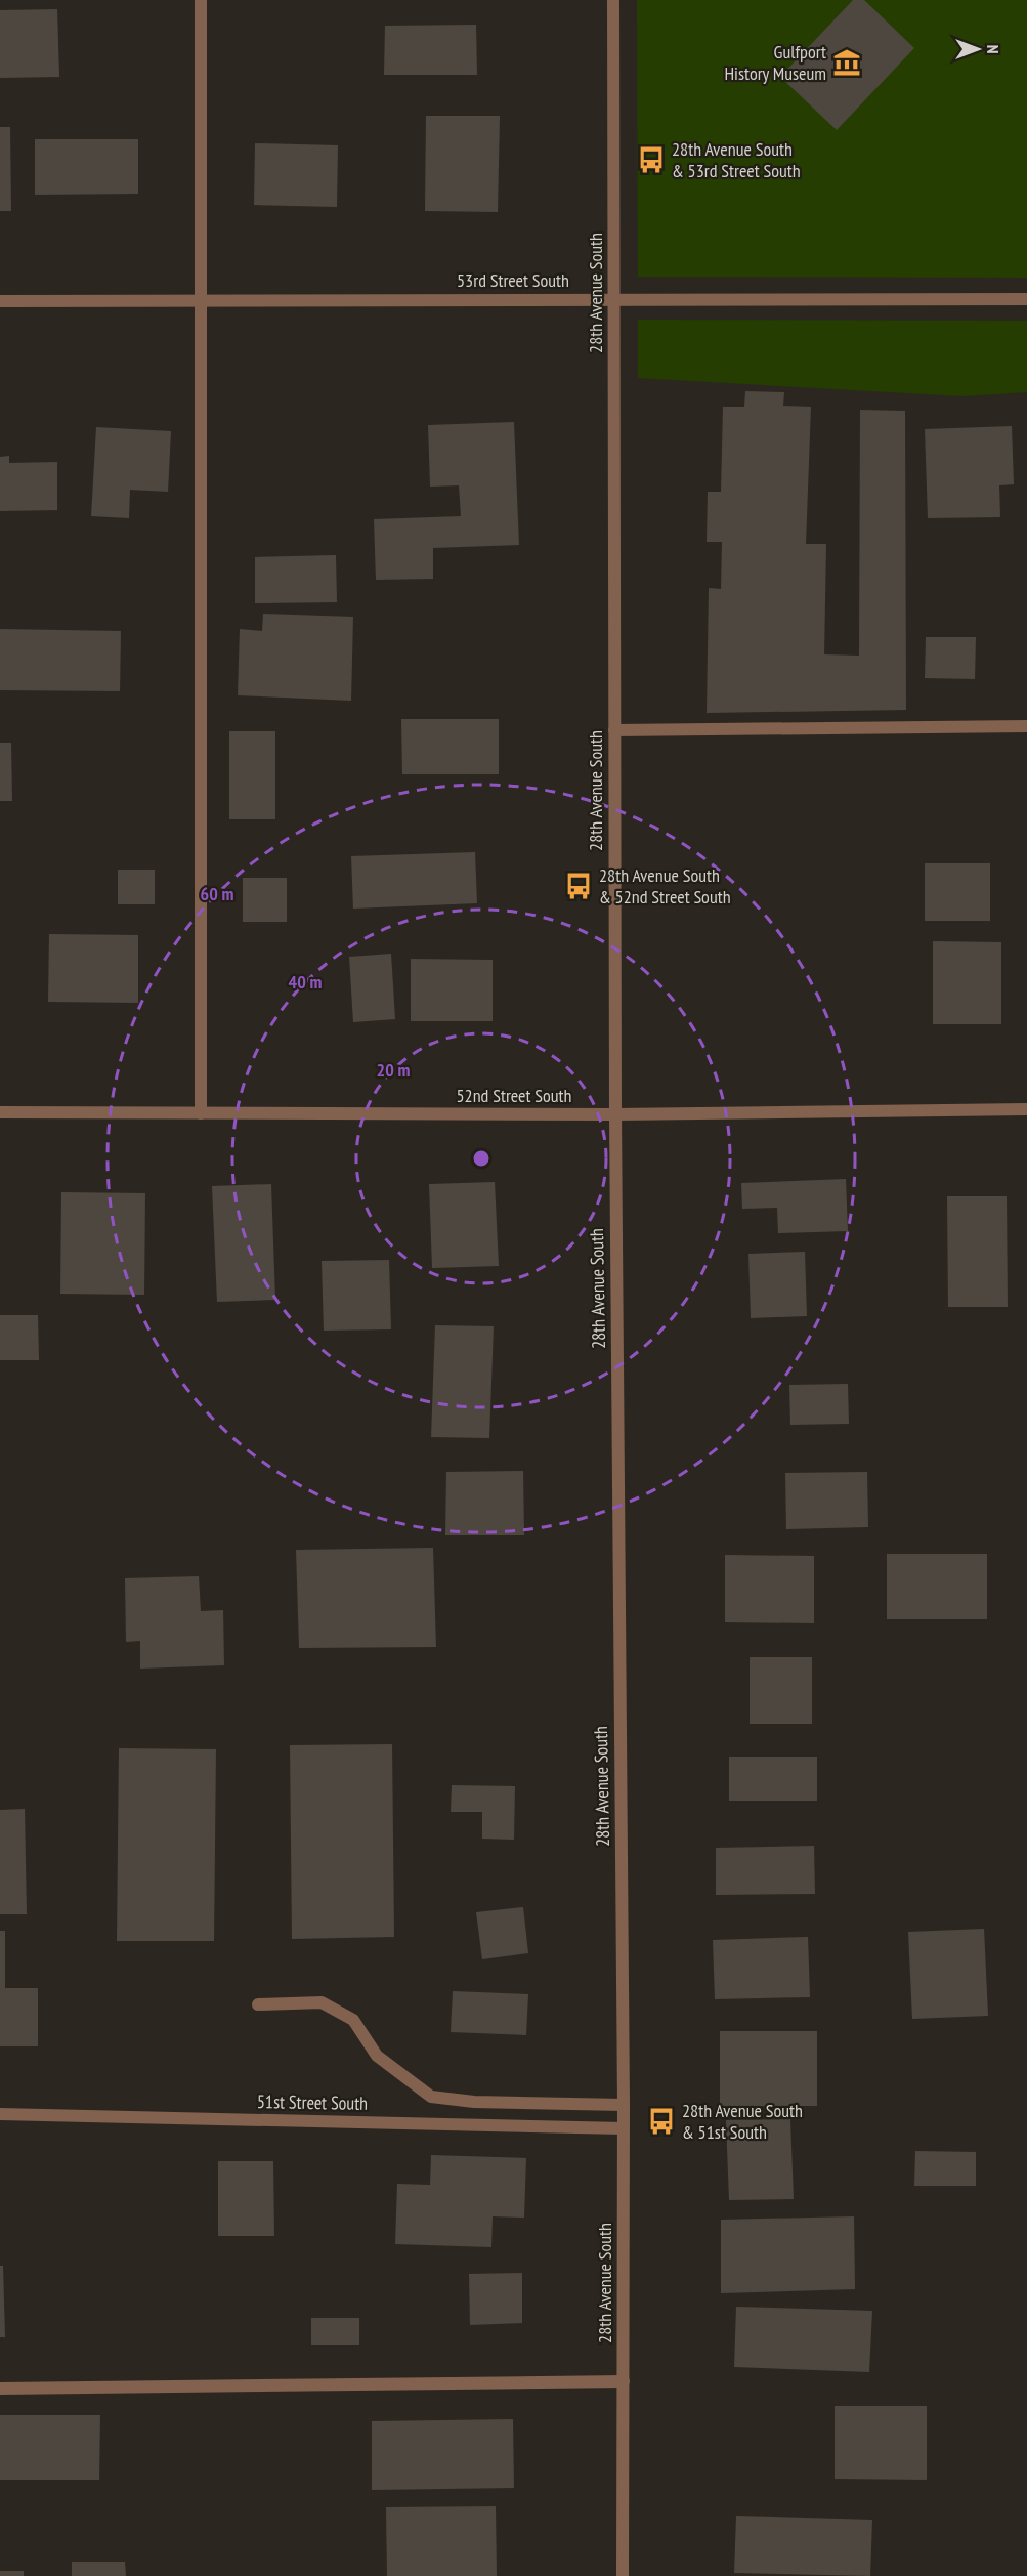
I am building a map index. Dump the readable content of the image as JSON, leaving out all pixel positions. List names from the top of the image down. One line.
{"streets":{"street":["53rd Street South","28th Avenue South","52nd Street South","51st Street South"]},"crossings":[["53rd Street South","28th Avenue South"],["28th Avenue South","52nd Street South"],["28th Avenue South","51st Street South"]],"places":{"museum":["Gulfport History Museum"],"bus stop":["28th Avenue South & 53rd Street South","28th Avenue South & 52nd Street South","28th Avenue South & 51st South"]},"north":"right","rings":["60 m","40 m","20 m"]}
